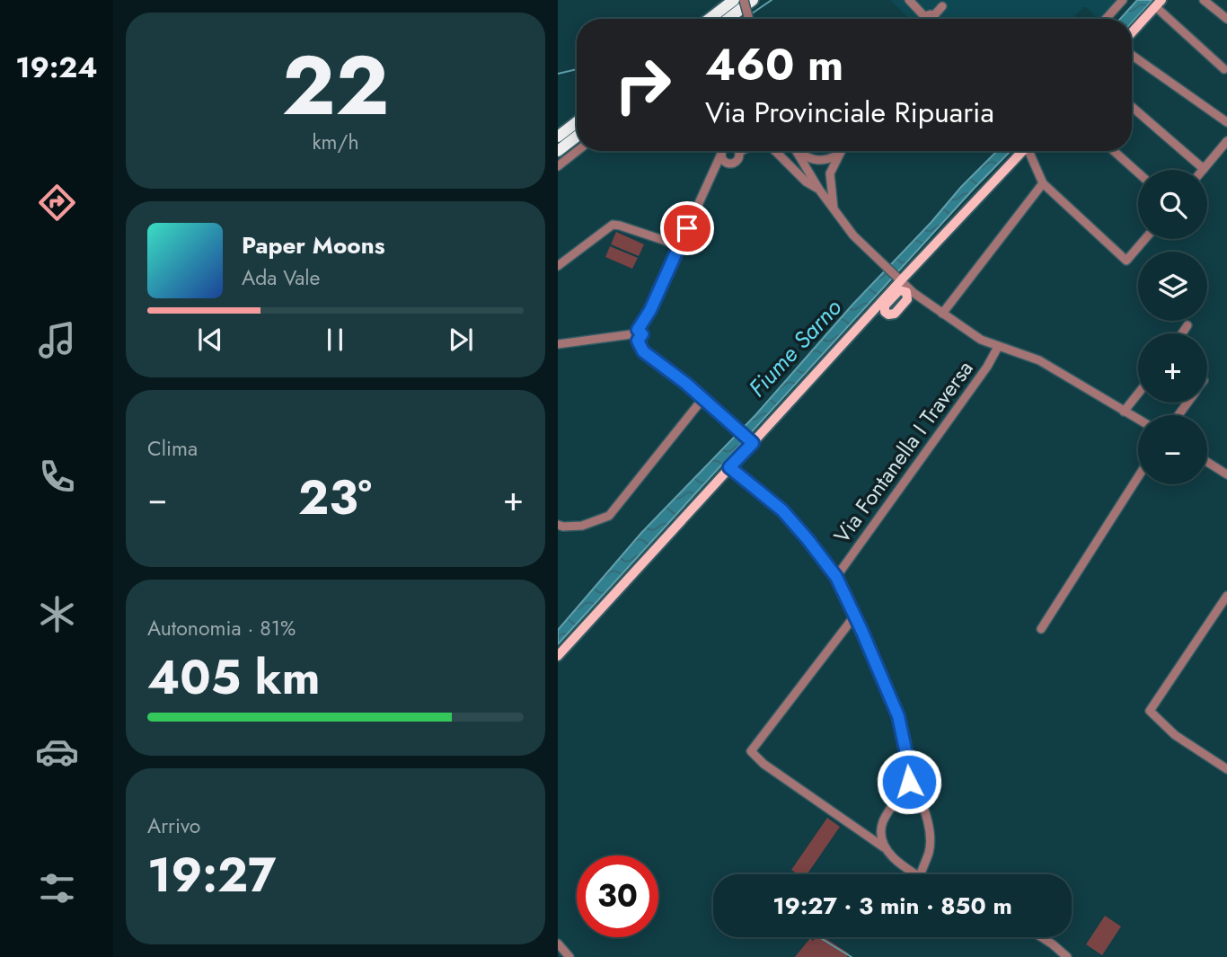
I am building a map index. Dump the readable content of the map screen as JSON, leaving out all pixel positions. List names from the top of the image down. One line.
{"streets":{"street":["Via Fontanella I Traversa"]},"water":["Fiume Sarno"],"page":{"tabs":"19:24","tile":[["22","km/h"],"Clima",["Autonomia · 81%","405 km"],["Arrivo","19:27"]],"turn":["460 m","Via Provinciale Ripuaria"],"map_buttons":["+","−"],"song":["Paper Moons","Ada Vale"],"heat":["−","23°","+"],"limit":"30","trip":"19:27 · 3 min · 850 m"}}
